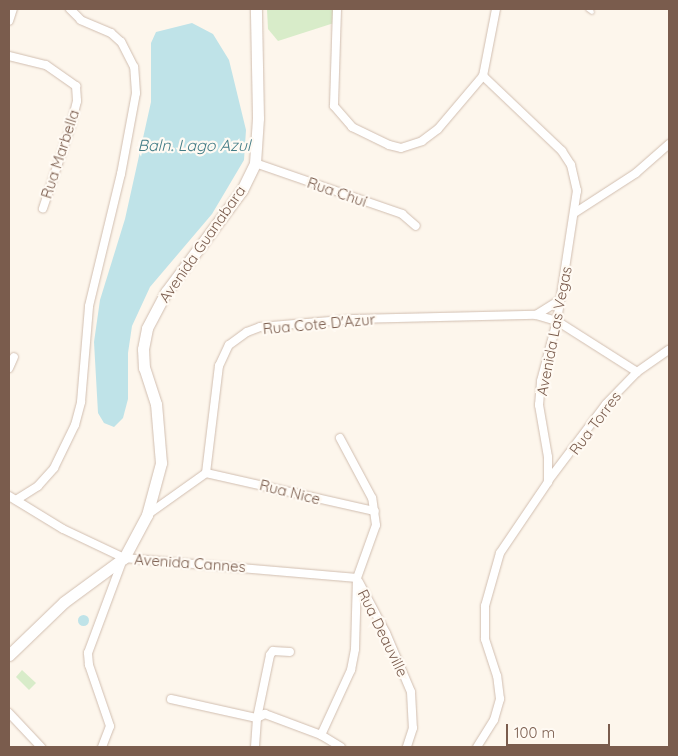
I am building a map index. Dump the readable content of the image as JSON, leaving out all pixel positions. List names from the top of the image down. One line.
{"streets":{"street":["Rua Marbella","Rua Chuí","Avenida Guanabara","Rua Cote D'Azur","Avenida Las Vegas","Rua Torres","Rua Nice","Avenida Cannes","Rua Deauville"]},"crossings":[["Rua Chuí","Avenida Guanabara"],["Avenida Guanabara","Avenida Cannes"],["Rua Cote D'Azur","Avenida Las Vegas"],["Rua Cote D'Azur","Rua Torres"],["Rua Cote D'Azur","Rua Nice"],["Avenida Las Vegas","Rua Torres"],["Rua Nice","Rua Deauville"],["Avenida Cannes","Rua Deauville"]],"water":["Baln. Lago Azul"],"scale_bar":"100 m"}
